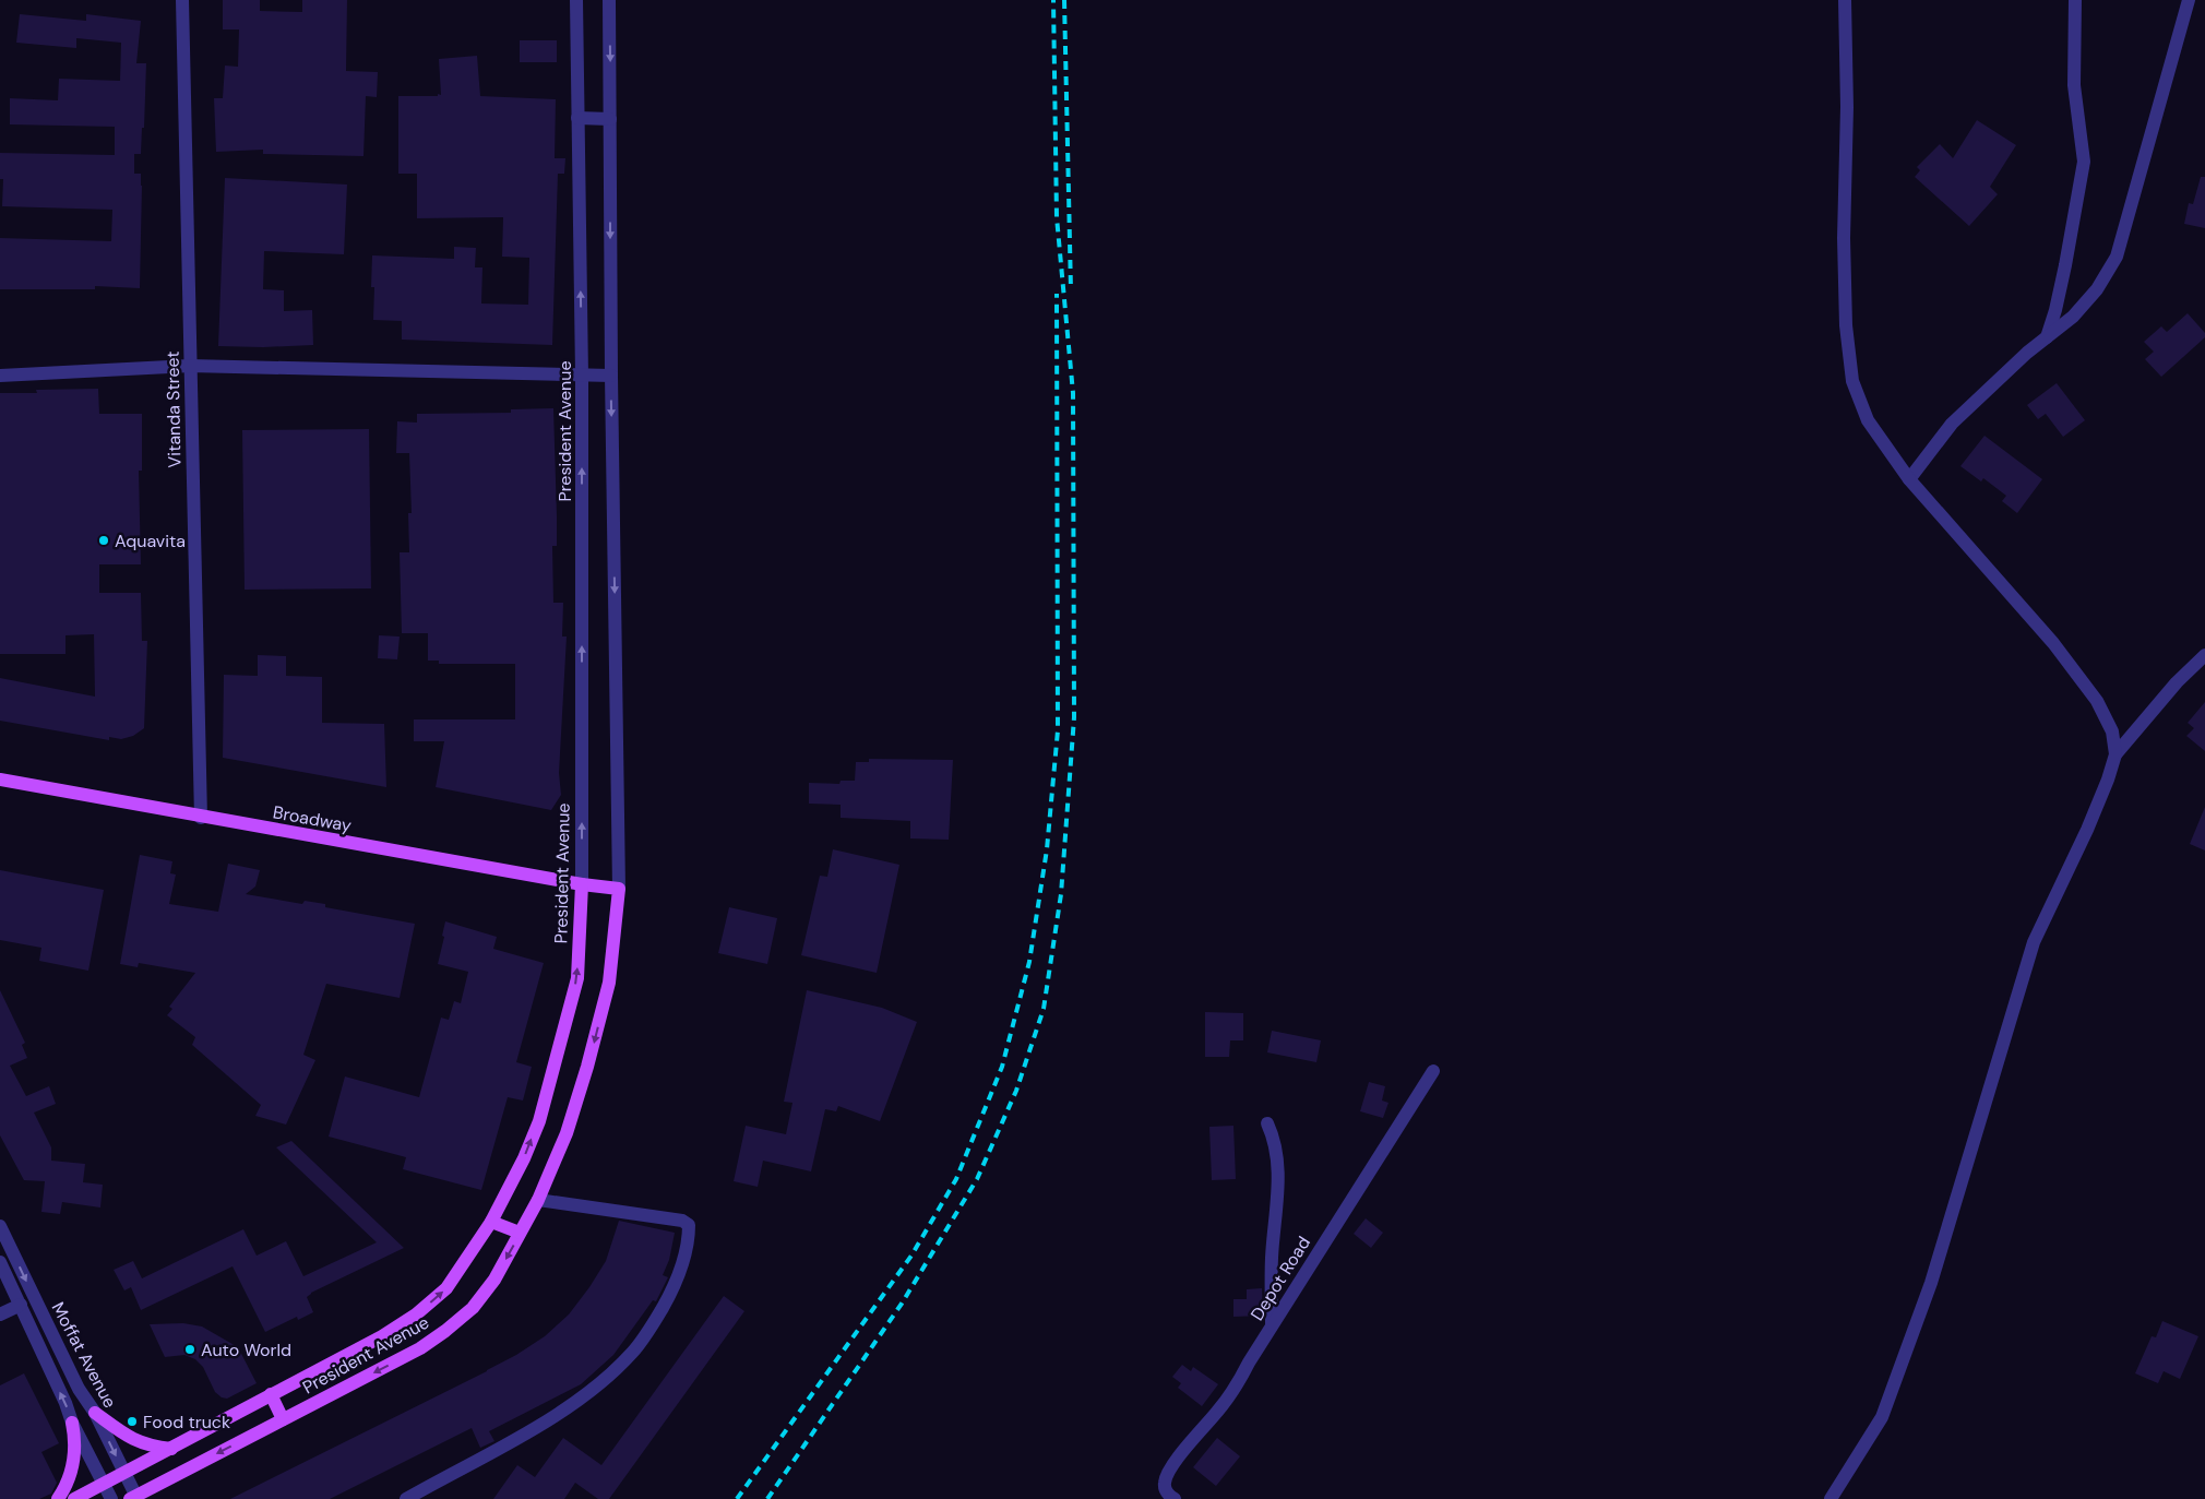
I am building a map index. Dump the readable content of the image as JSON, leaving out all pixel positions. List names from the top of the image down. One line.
{"streets":{"main road":["President Avenue","Broadway"],"street":["Vitanda Street","Depot Road","Moffat Avenue"]},"crossings":[["Vitanda Street","Broadway"],["President Avenue","Broadway"],["President Avenue","Moffat Avenue"]],"places":["Aquavita","Auto World","Food truck"]}
